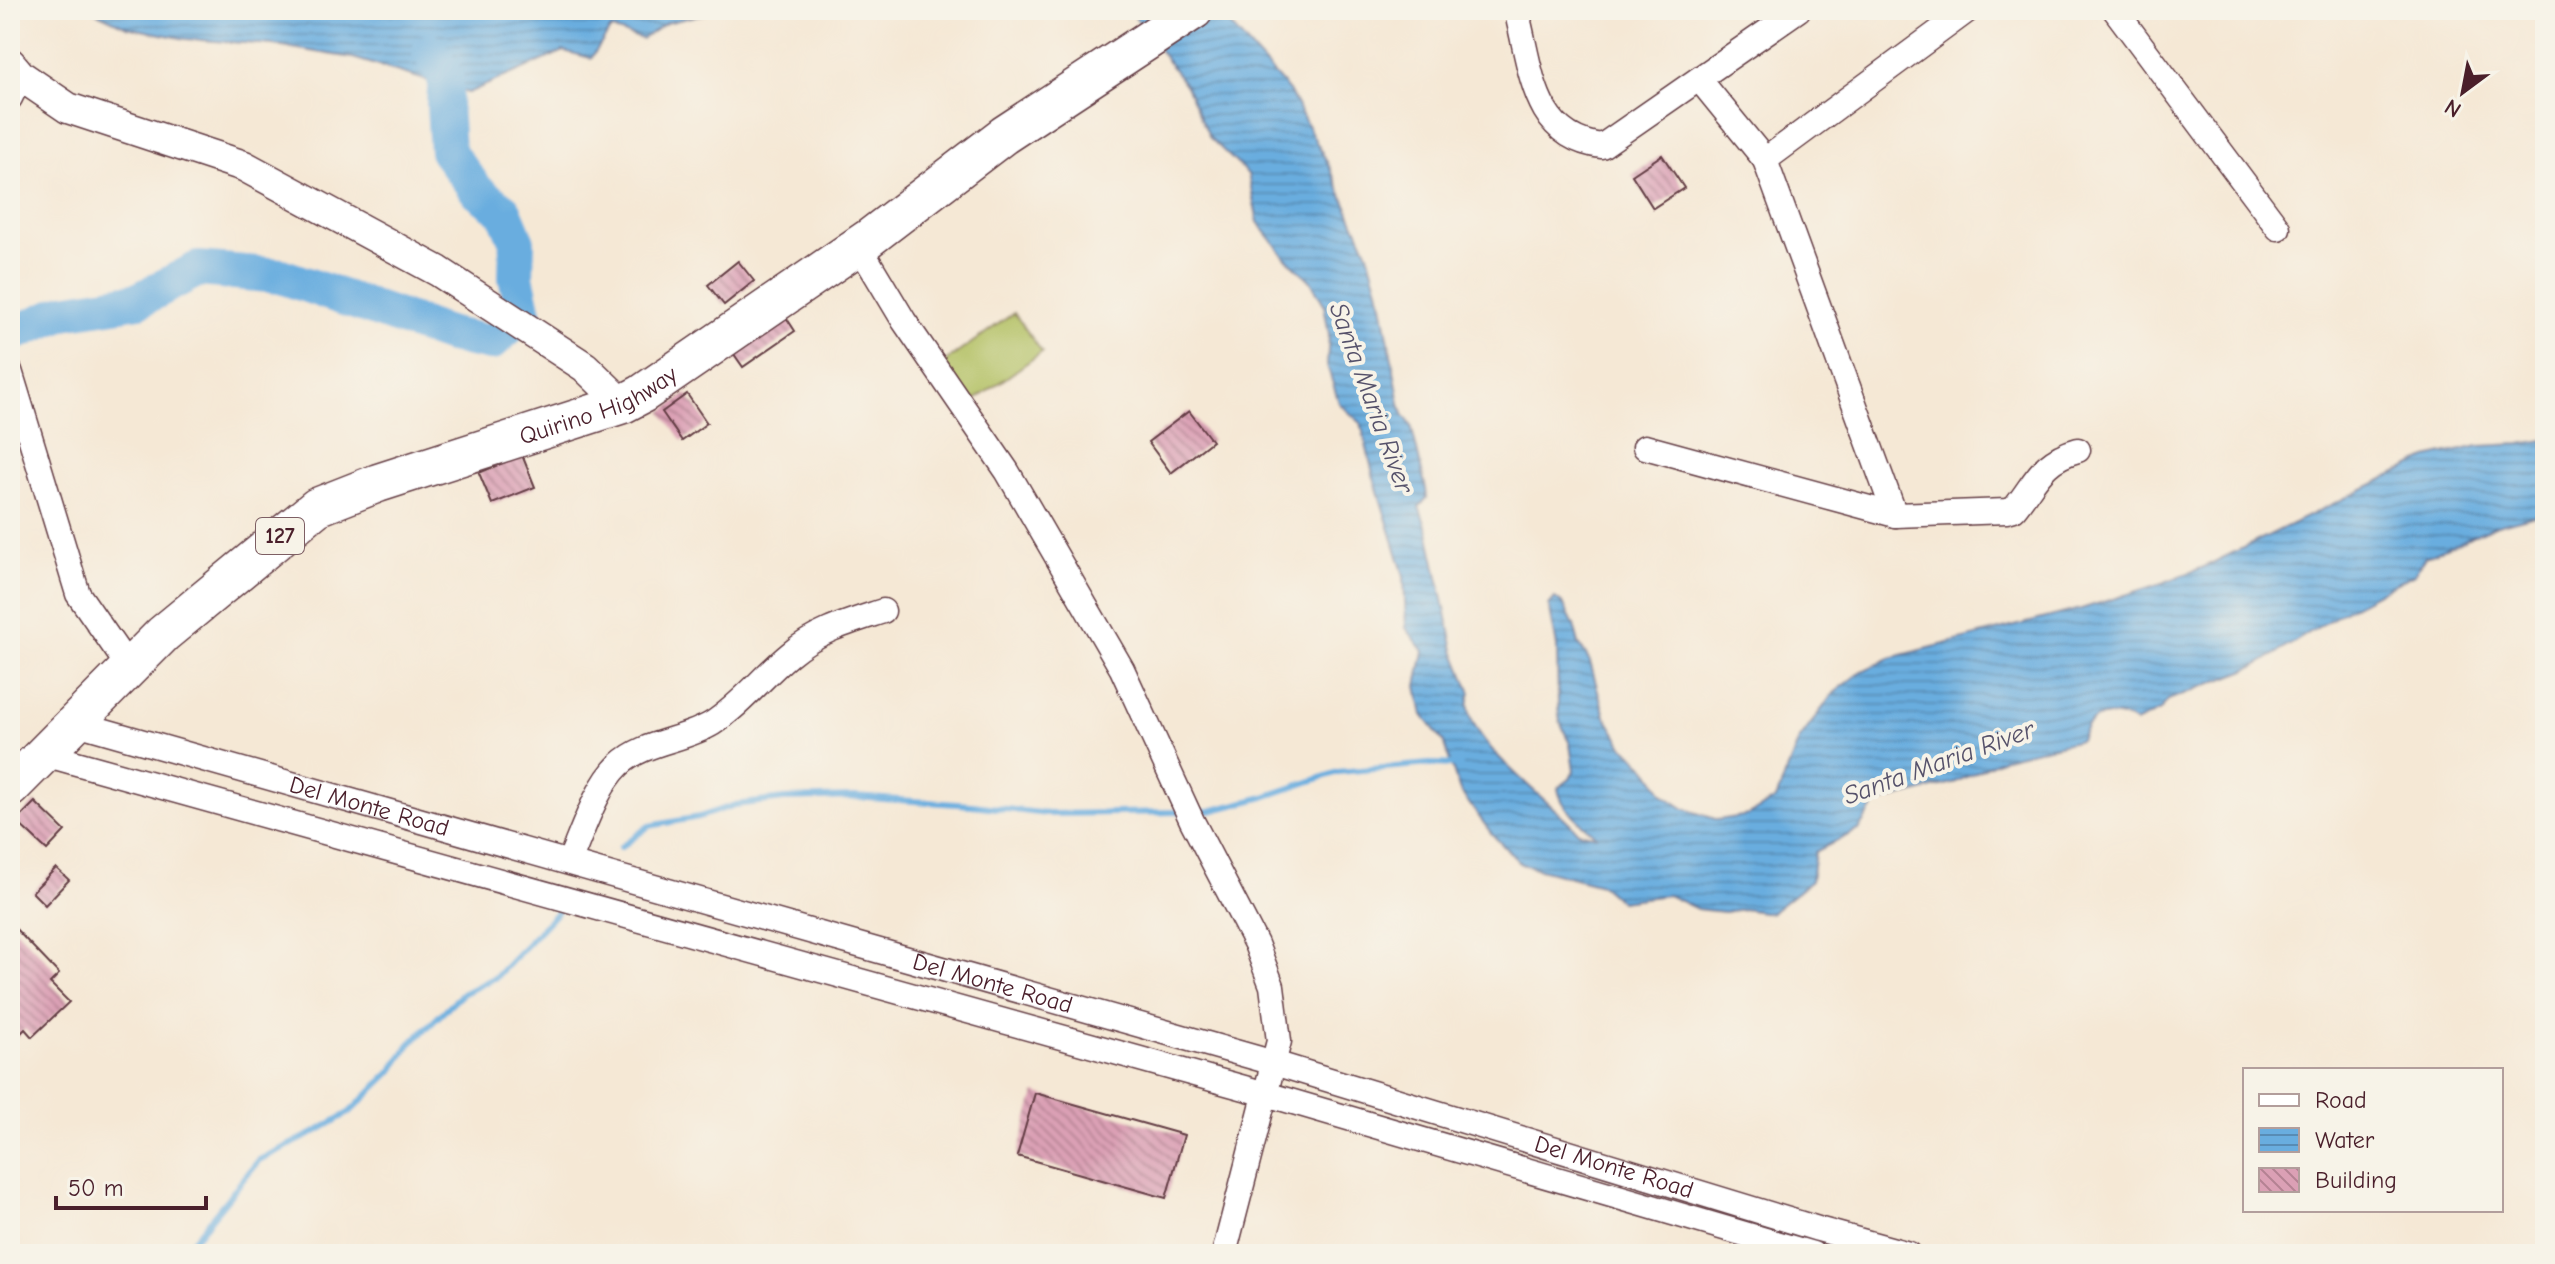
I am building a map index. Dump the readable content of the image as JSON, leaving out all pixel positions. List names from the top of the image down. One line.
{"streets":{"main road":["Quirino Highway","127"],"street":["Del Monte Road"]},"crossings":[["Quirino Highway","Del Monte Road"]],"water":["Santa Maria River"],"legend":["Road","Water","Building"],"scale_bar":"50 m","north":"bottom left"}
